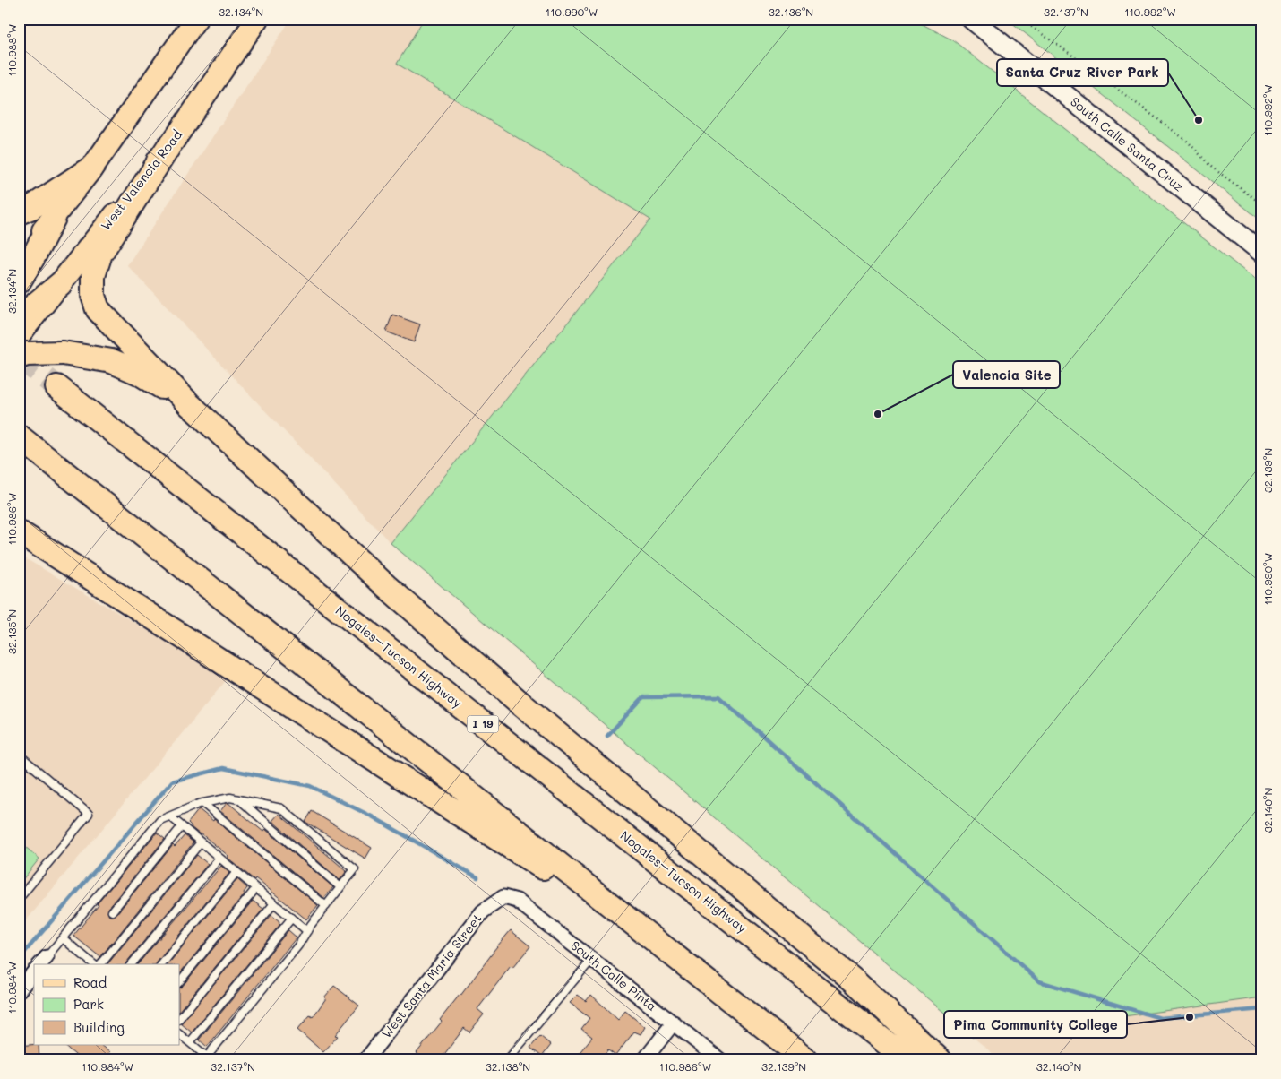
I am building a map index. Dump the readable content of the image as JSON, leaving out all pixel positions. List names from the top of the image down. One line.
{"streets":{"highway":["Nogales–Tucson Highway","I 19"],"main road":["West Valencia Road"],"street":["South Calle Santa Cruz","West Santa Maria Street","South Calle Pinta"]},"crossings":[["West Santa Maria Street","South Calle Pinta"]],"places":["Santa Cruz River Park","Valencia Site","Pima Community College"],"legend":["Road","Park","Building"],"coordinates":["32.134°N","110.990°W","32.136°N","32.137°N","110.992°W","110.988°W","32.139°N","110.986°W","32.135°N","32.140°N","110.984°W","32.138°N"]}
